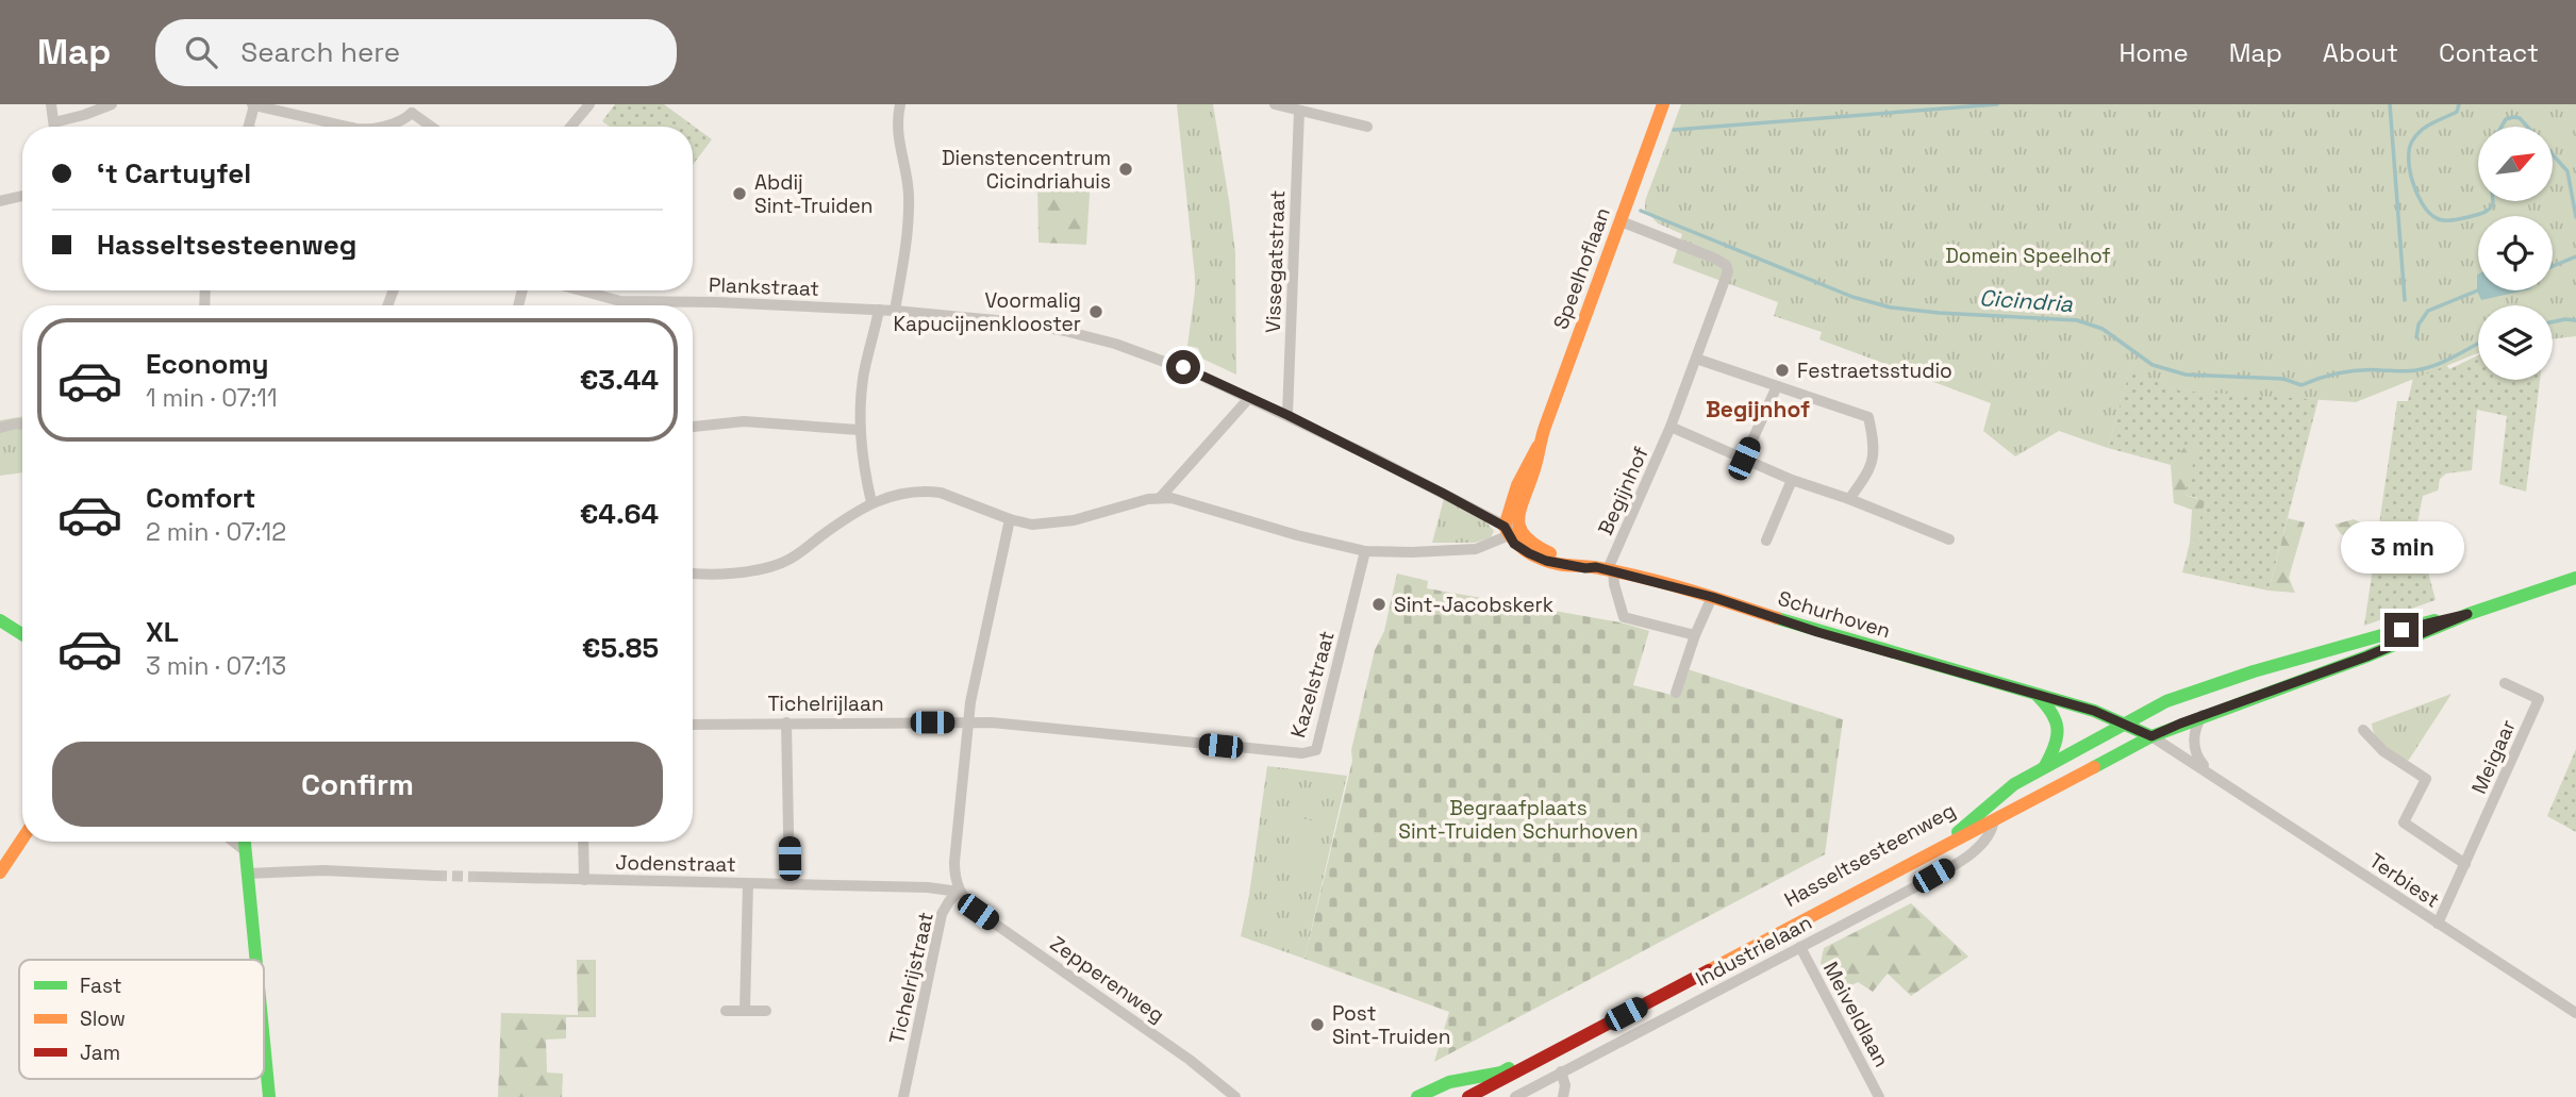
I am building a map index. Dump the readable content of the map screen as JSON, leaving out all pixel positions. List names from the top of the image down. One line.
{"streets":{"main road":["Speelhoflaan","Schurhoven","Hasseltsesteenweg"],"street":["Vissegatstraat","Plankstraat","Begijnhof","Kazelstraat","Tichelrijlaan","Meigaar","Jodenstraat","Terbiest","Industrielaan","Tichelrijstraat","Zepperenweg","Meiveldlaan"]},"crossings":[["Vissegatstraat","Plankstraat"],["Speelhoflaan","Plankstraat"],["Speelhoflaan","Begijnhof"],["Speelhoflaan","Schurhoven"],["Plankstraat","Schurhoven"],["Begijnhof","Schurhoven"],["Schurhoven","Hasseltsesteenweg"],["Schurhoven","Terbiest"],["Kazelstraat","Tichelrijlaan"],["Meigaar","Terbiest"],["Hasseltsesteenweg","Terbiest"],["Hasseltsesteenweg","Industrielaan"],["Jodenstraat","Tichelrijstraat"],["Jodenstraat","Zepperenweg"],["Industrielaan","Meiveldlaan"],["Tichelrijstraat","Zepperenweg"]],"districts":["Begijnhof"],"water":["Cicindria"],"parks":["Domein Speelhof","Begraafplaats Sint-Truiden Schurhoven"],"places":["Dienstencentrum Cicindriahuis","Abdij Sint-Truiden","Voormalig Kapucijnenklooster","Festraetsstudio","Sint-Jacobskerk","Post Sint-Truiden"],"legend":["Fast","Slow","Jam"],"north":"top right","page":{"header":"Map","search":"Search here","nav":["Home","Map","About","Contact"],"banner":["‘t Cartuyfel","Hasseltsesteenweg"],"list":[{"name":"Economy","note":"1 min · 07:11","value":"€3.44"},{"name":"Comfort","note":"2 min · 07:12","value":"€4.64"},{"name":"XL","note":"3 min · 07:13","value":"€5.85"}],"bubble":"3 min","buttons":"Confirm"}}
